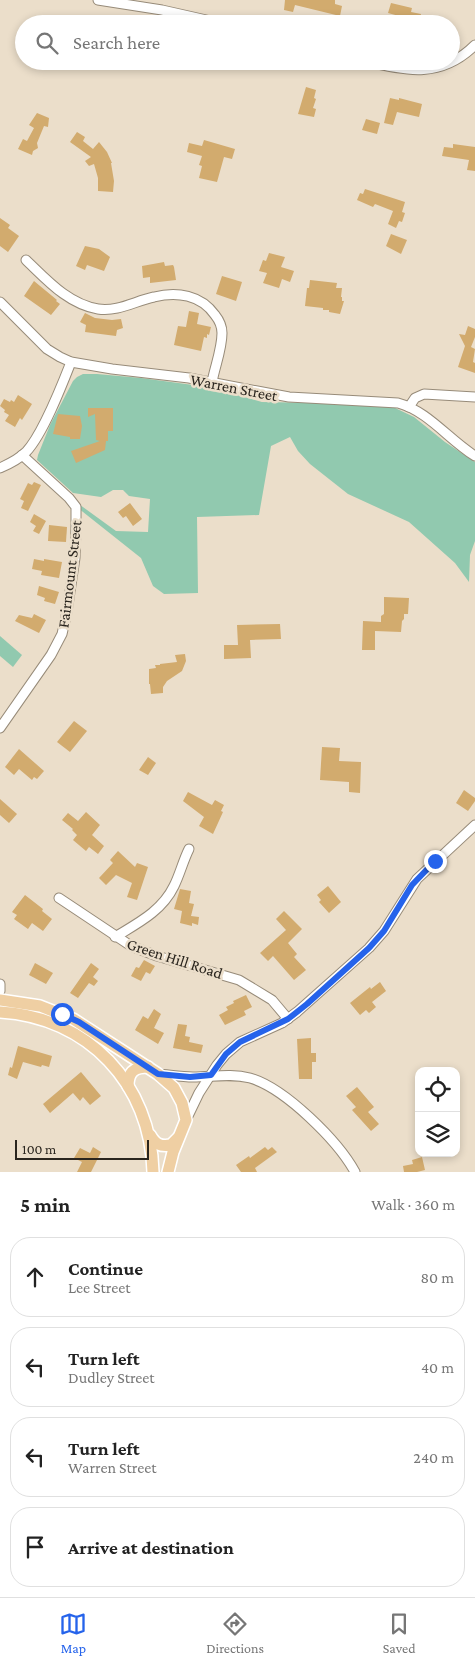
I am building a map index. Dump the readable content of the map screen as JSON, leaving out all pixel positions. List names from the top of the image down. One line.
{"streets":{"street":["Warren Street","Fairmount Street","Green Hill Road"]},"scale_bar":"100 m","page":{"search":"Search here","scale":"100 m","heading":["5 min","Walk · 360 m"],"list":[["Continue","Lee Street","80 m"],["Turn left","Dudley Street","40 m"],["Turn left","Warren Street","240 m"],"Arrive at destination"],"nav":["Map","Directions","Saved"]}}
